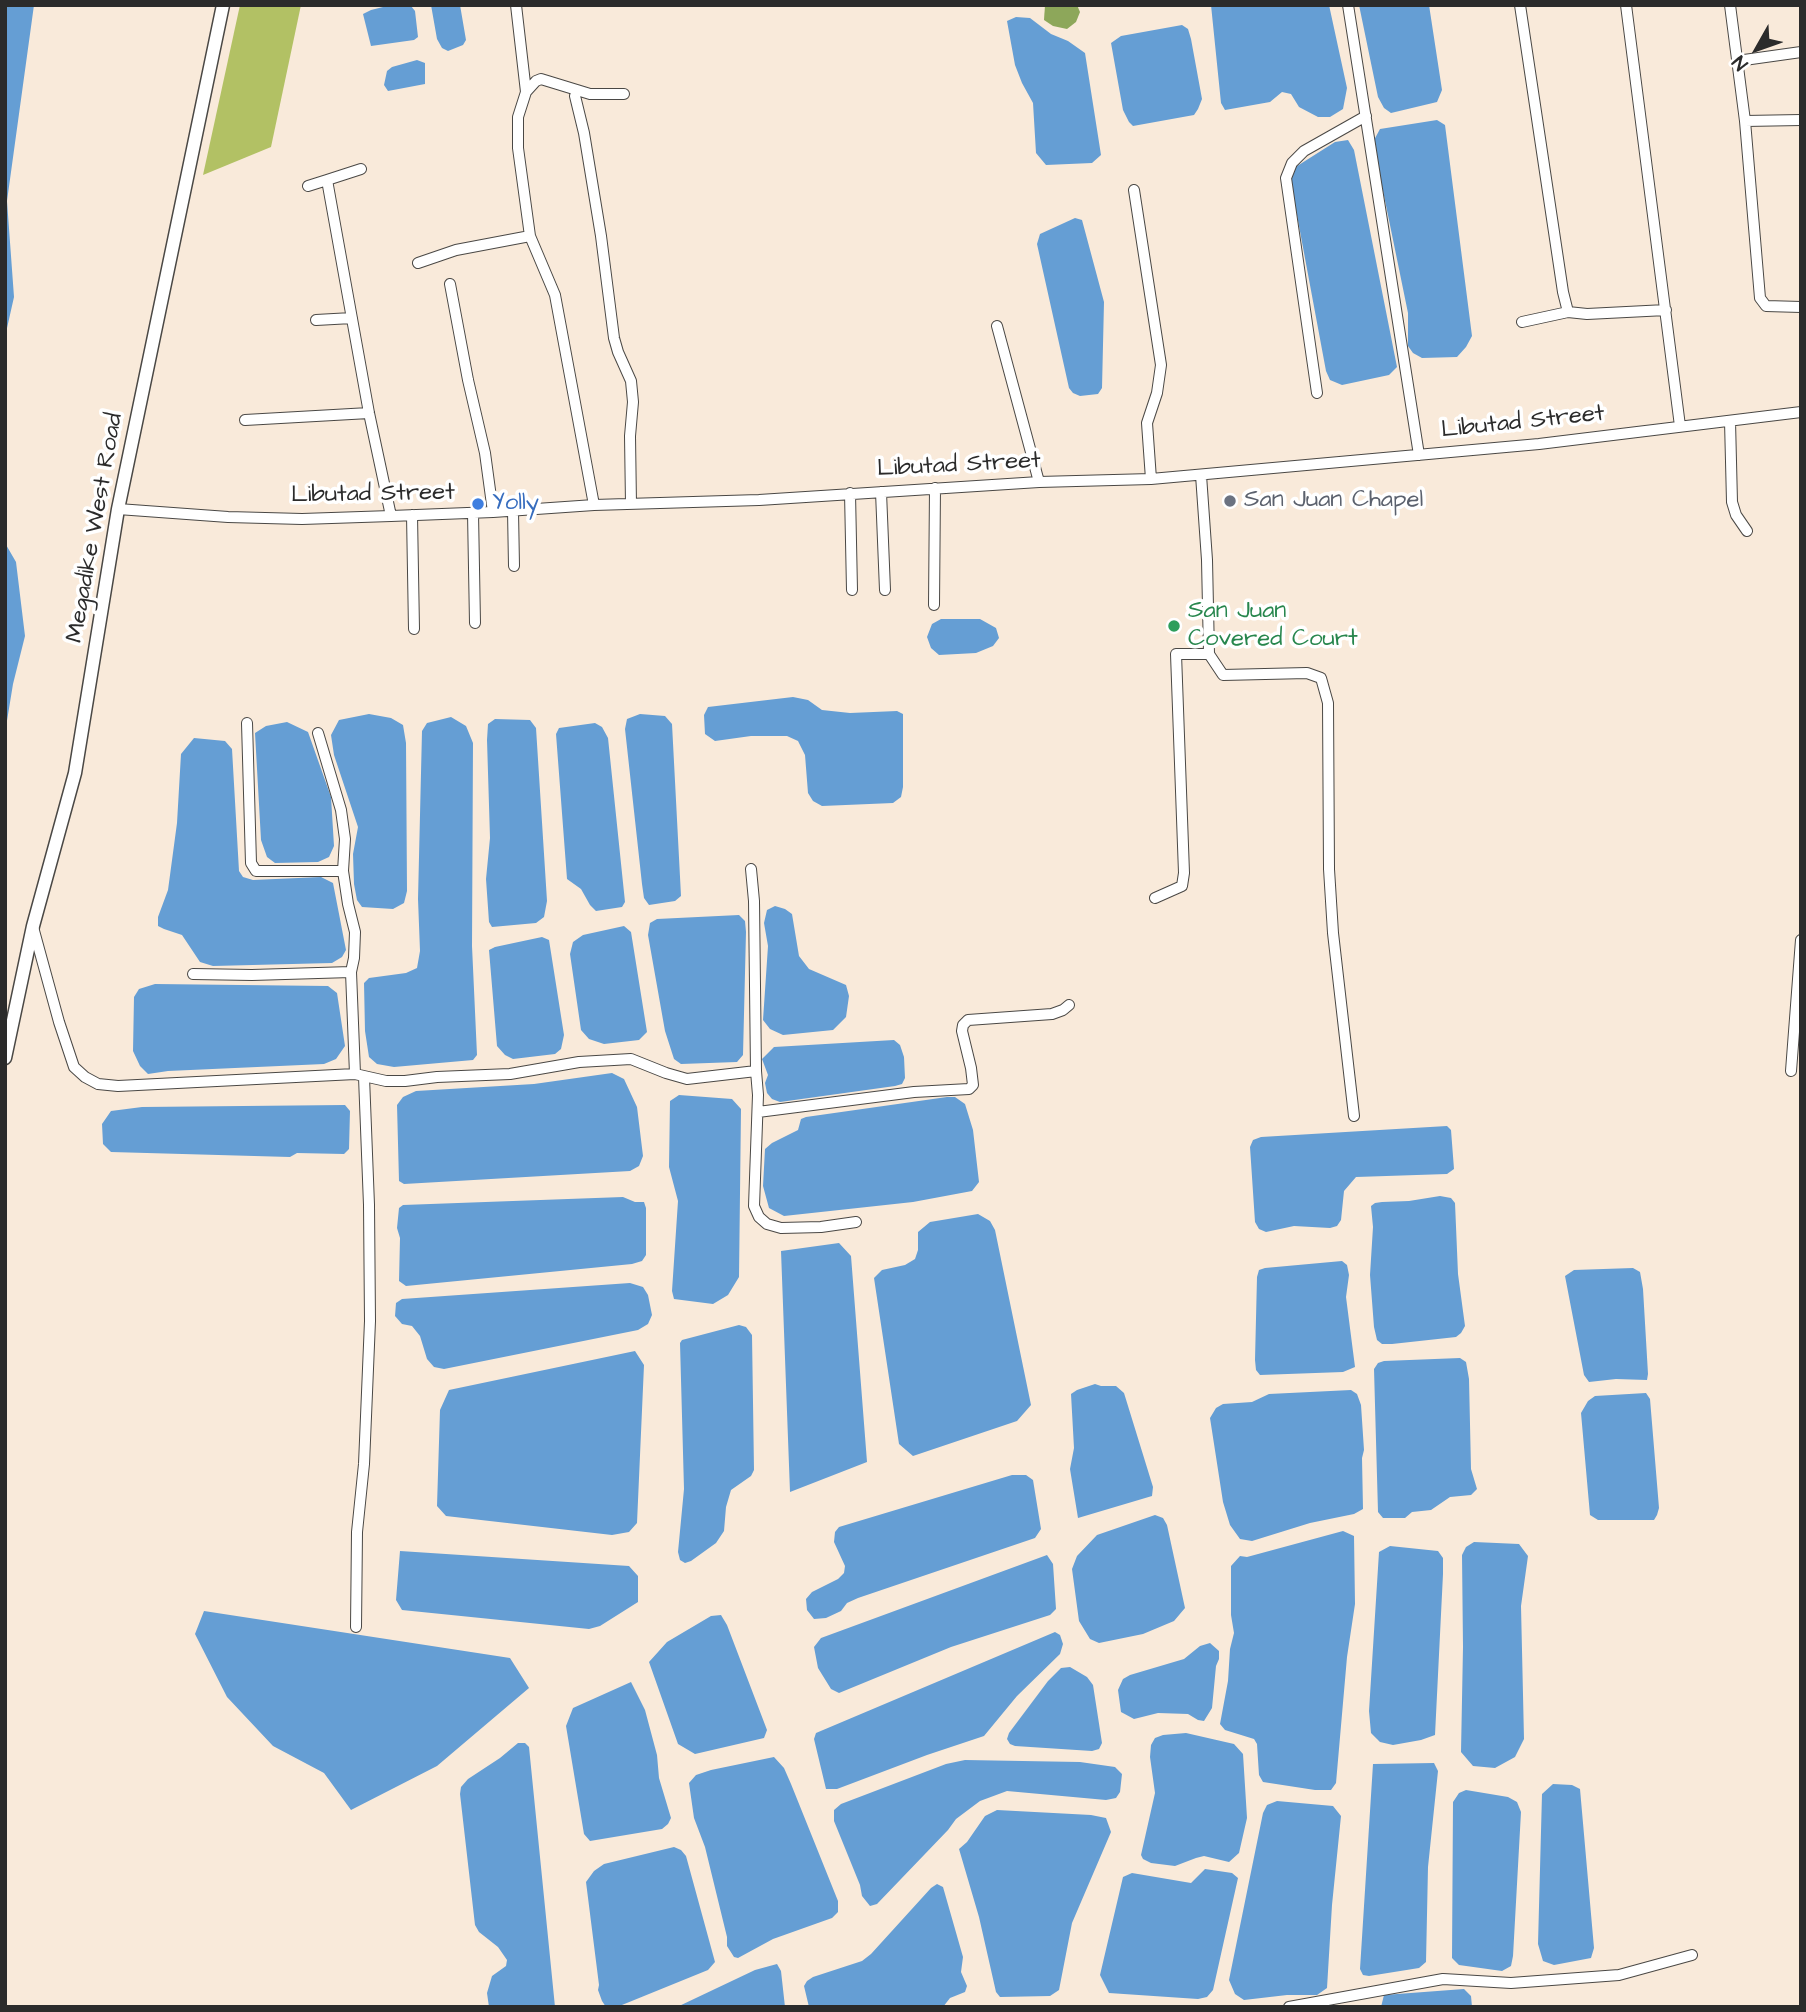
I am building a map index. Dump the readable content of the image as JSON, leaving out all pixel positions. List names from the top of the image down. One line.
{"streets":{"street":["Libutad Street","Megadike West Road"]},"crossings":[["Libutad Street","Megadike West Road"]],"places":["San Juan Chapel","Yolly","San Juan Covered Court"],"north":"bottom left"}
